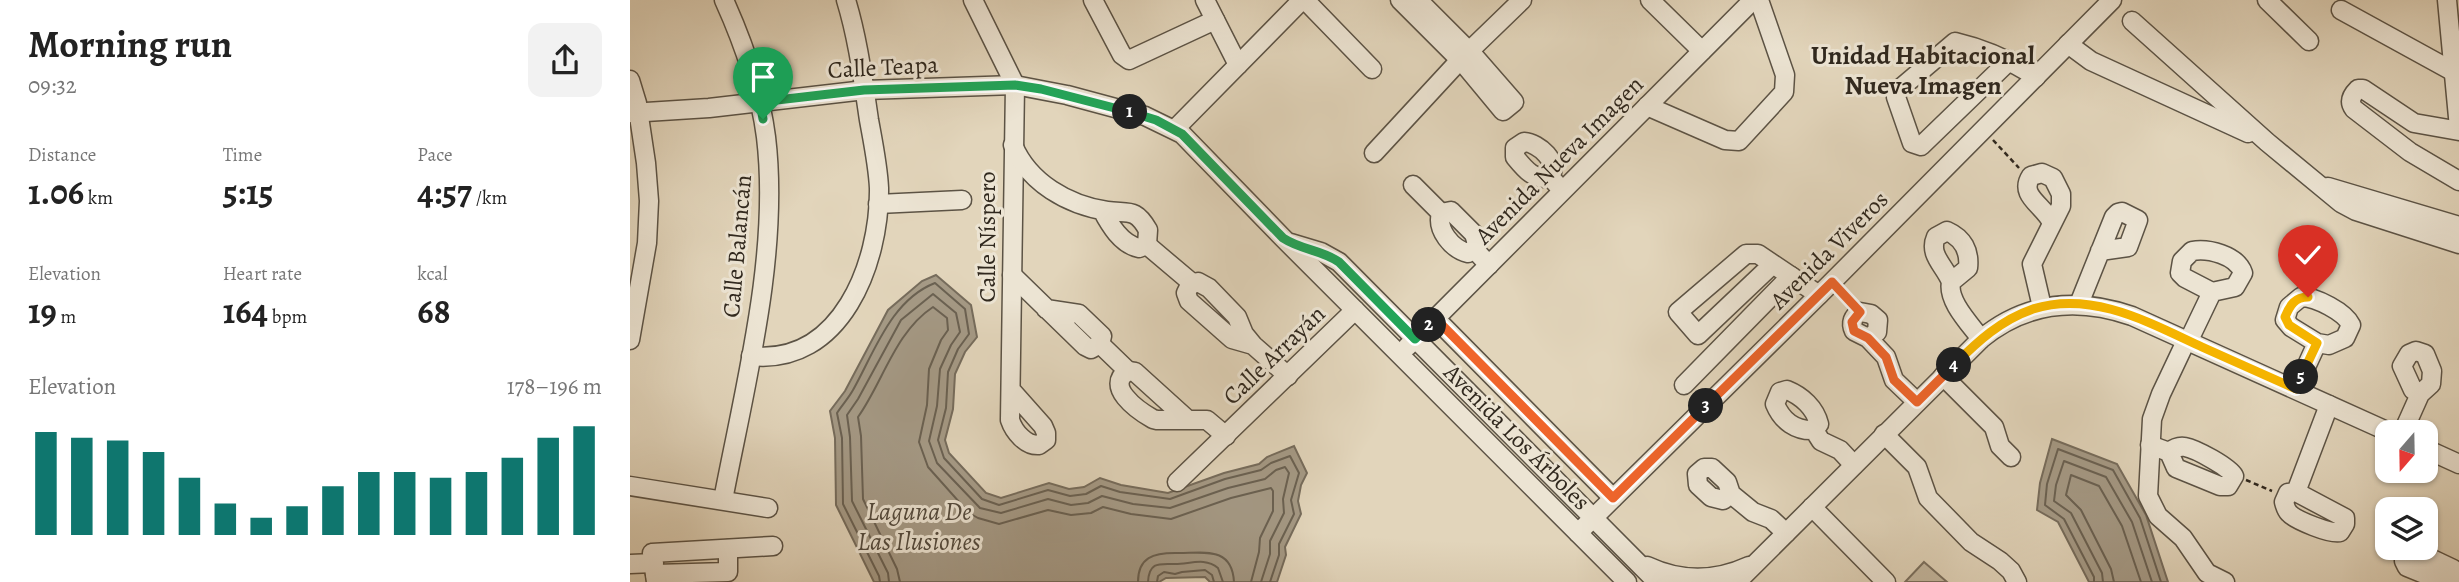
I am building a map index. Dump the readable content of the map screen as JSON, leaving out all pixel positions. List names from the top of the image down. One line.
{"streets":{"street":["Calle Teapa","Avenida Nueva Imagen","Calle Níspero","Calle Balancán","Avenida Viveros","Calle Arrayán","Avenida Los Árboles"]},"crossings":[["Calle Teapa","Calle Níspero"],["Calle Teapa","Calle Balancán"],["Calle Teapa","Avenida Los Árboles"],["Avenida Nueva Imagen","Avenida Los Árboles"],["Calle Níspero","Calle Arrayán"],["Calle Níspero","Avenida Los Árboles"],["Avenida Viveros","Avenida Los Árboles"],["Calle Arrayán","Avenida Los Árboles"]],"districts":["Unidad Habitacional Nueva Imagen"],"water":["Laguna De Las Ilusiones"],"north":"bottom","page":{"heading":["Morning run","09:32"],"pins":["1","2","4","5","3"],"stats":[["Distance","1.06 km"],["Time","5:15"],["Pace","4:57 /km"],["Elevation","19 m"],["Heart rate","164 bpm"],["kcal","68"]],"chart":["Elevation","178–196 m"]}}
